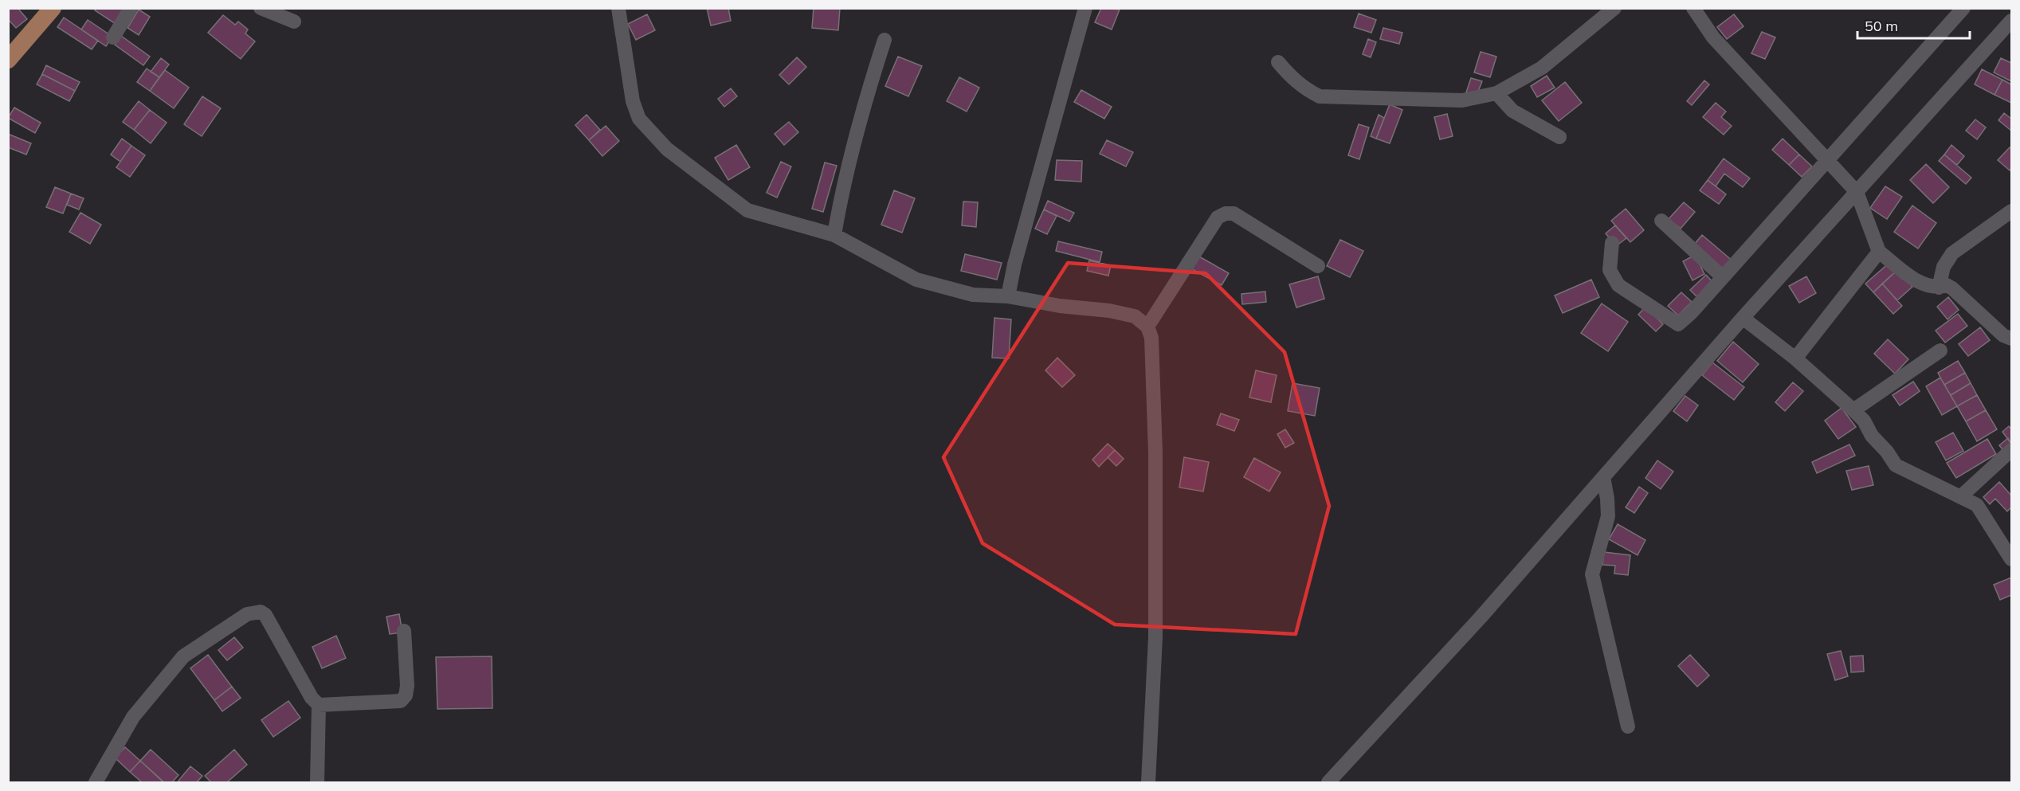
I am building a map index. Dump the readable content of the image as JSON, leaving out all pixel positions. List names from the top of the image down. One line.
{"scale_bar":"50 m"}
